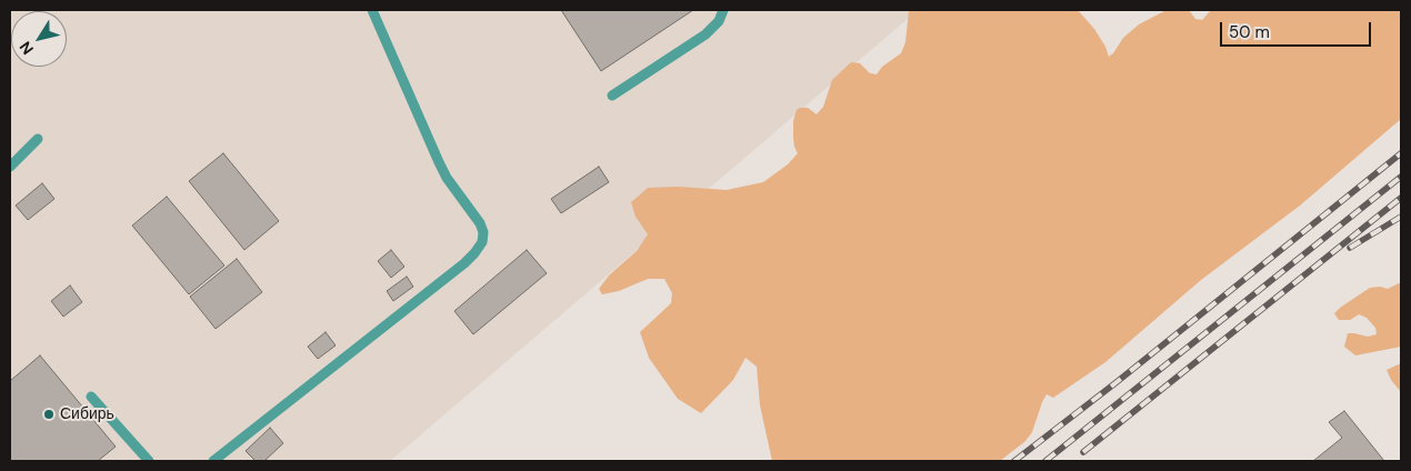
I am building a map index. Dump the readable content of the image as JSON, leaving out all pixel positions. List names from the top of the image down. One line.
{"places":["Сибирь"],"scale_bar":"50 m","north":"bottom left"}
